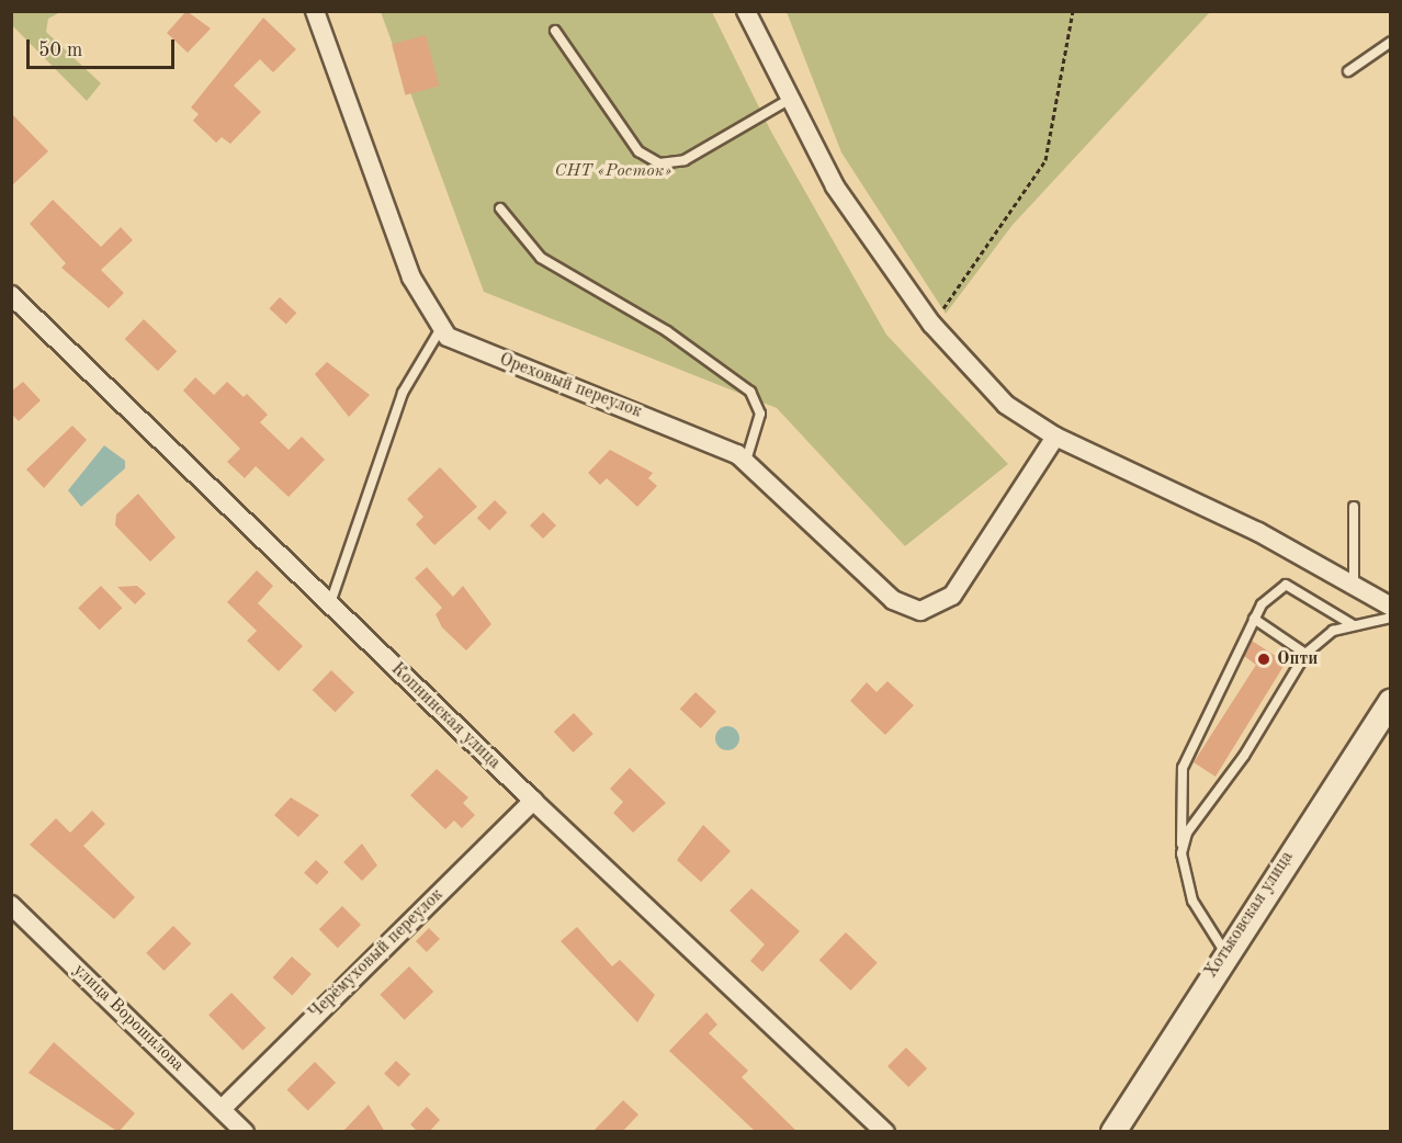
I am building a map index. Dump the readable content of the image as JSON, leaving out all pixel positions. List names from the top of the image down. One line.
{"streets":{"main road":["Хотьковская улица"],"street":["Ореховый переулок","Копнинская улица","Черёмуховый переулок","улица Ворошилова"]},"crossings":[["Копнинская улица","Черёмуховый переулок"],["Черёмуховый переулок","улица Ворошилова"]],"parks":["СНТ «Росток»"],"places":["Опти"],"scale_bar":"50 m"}
